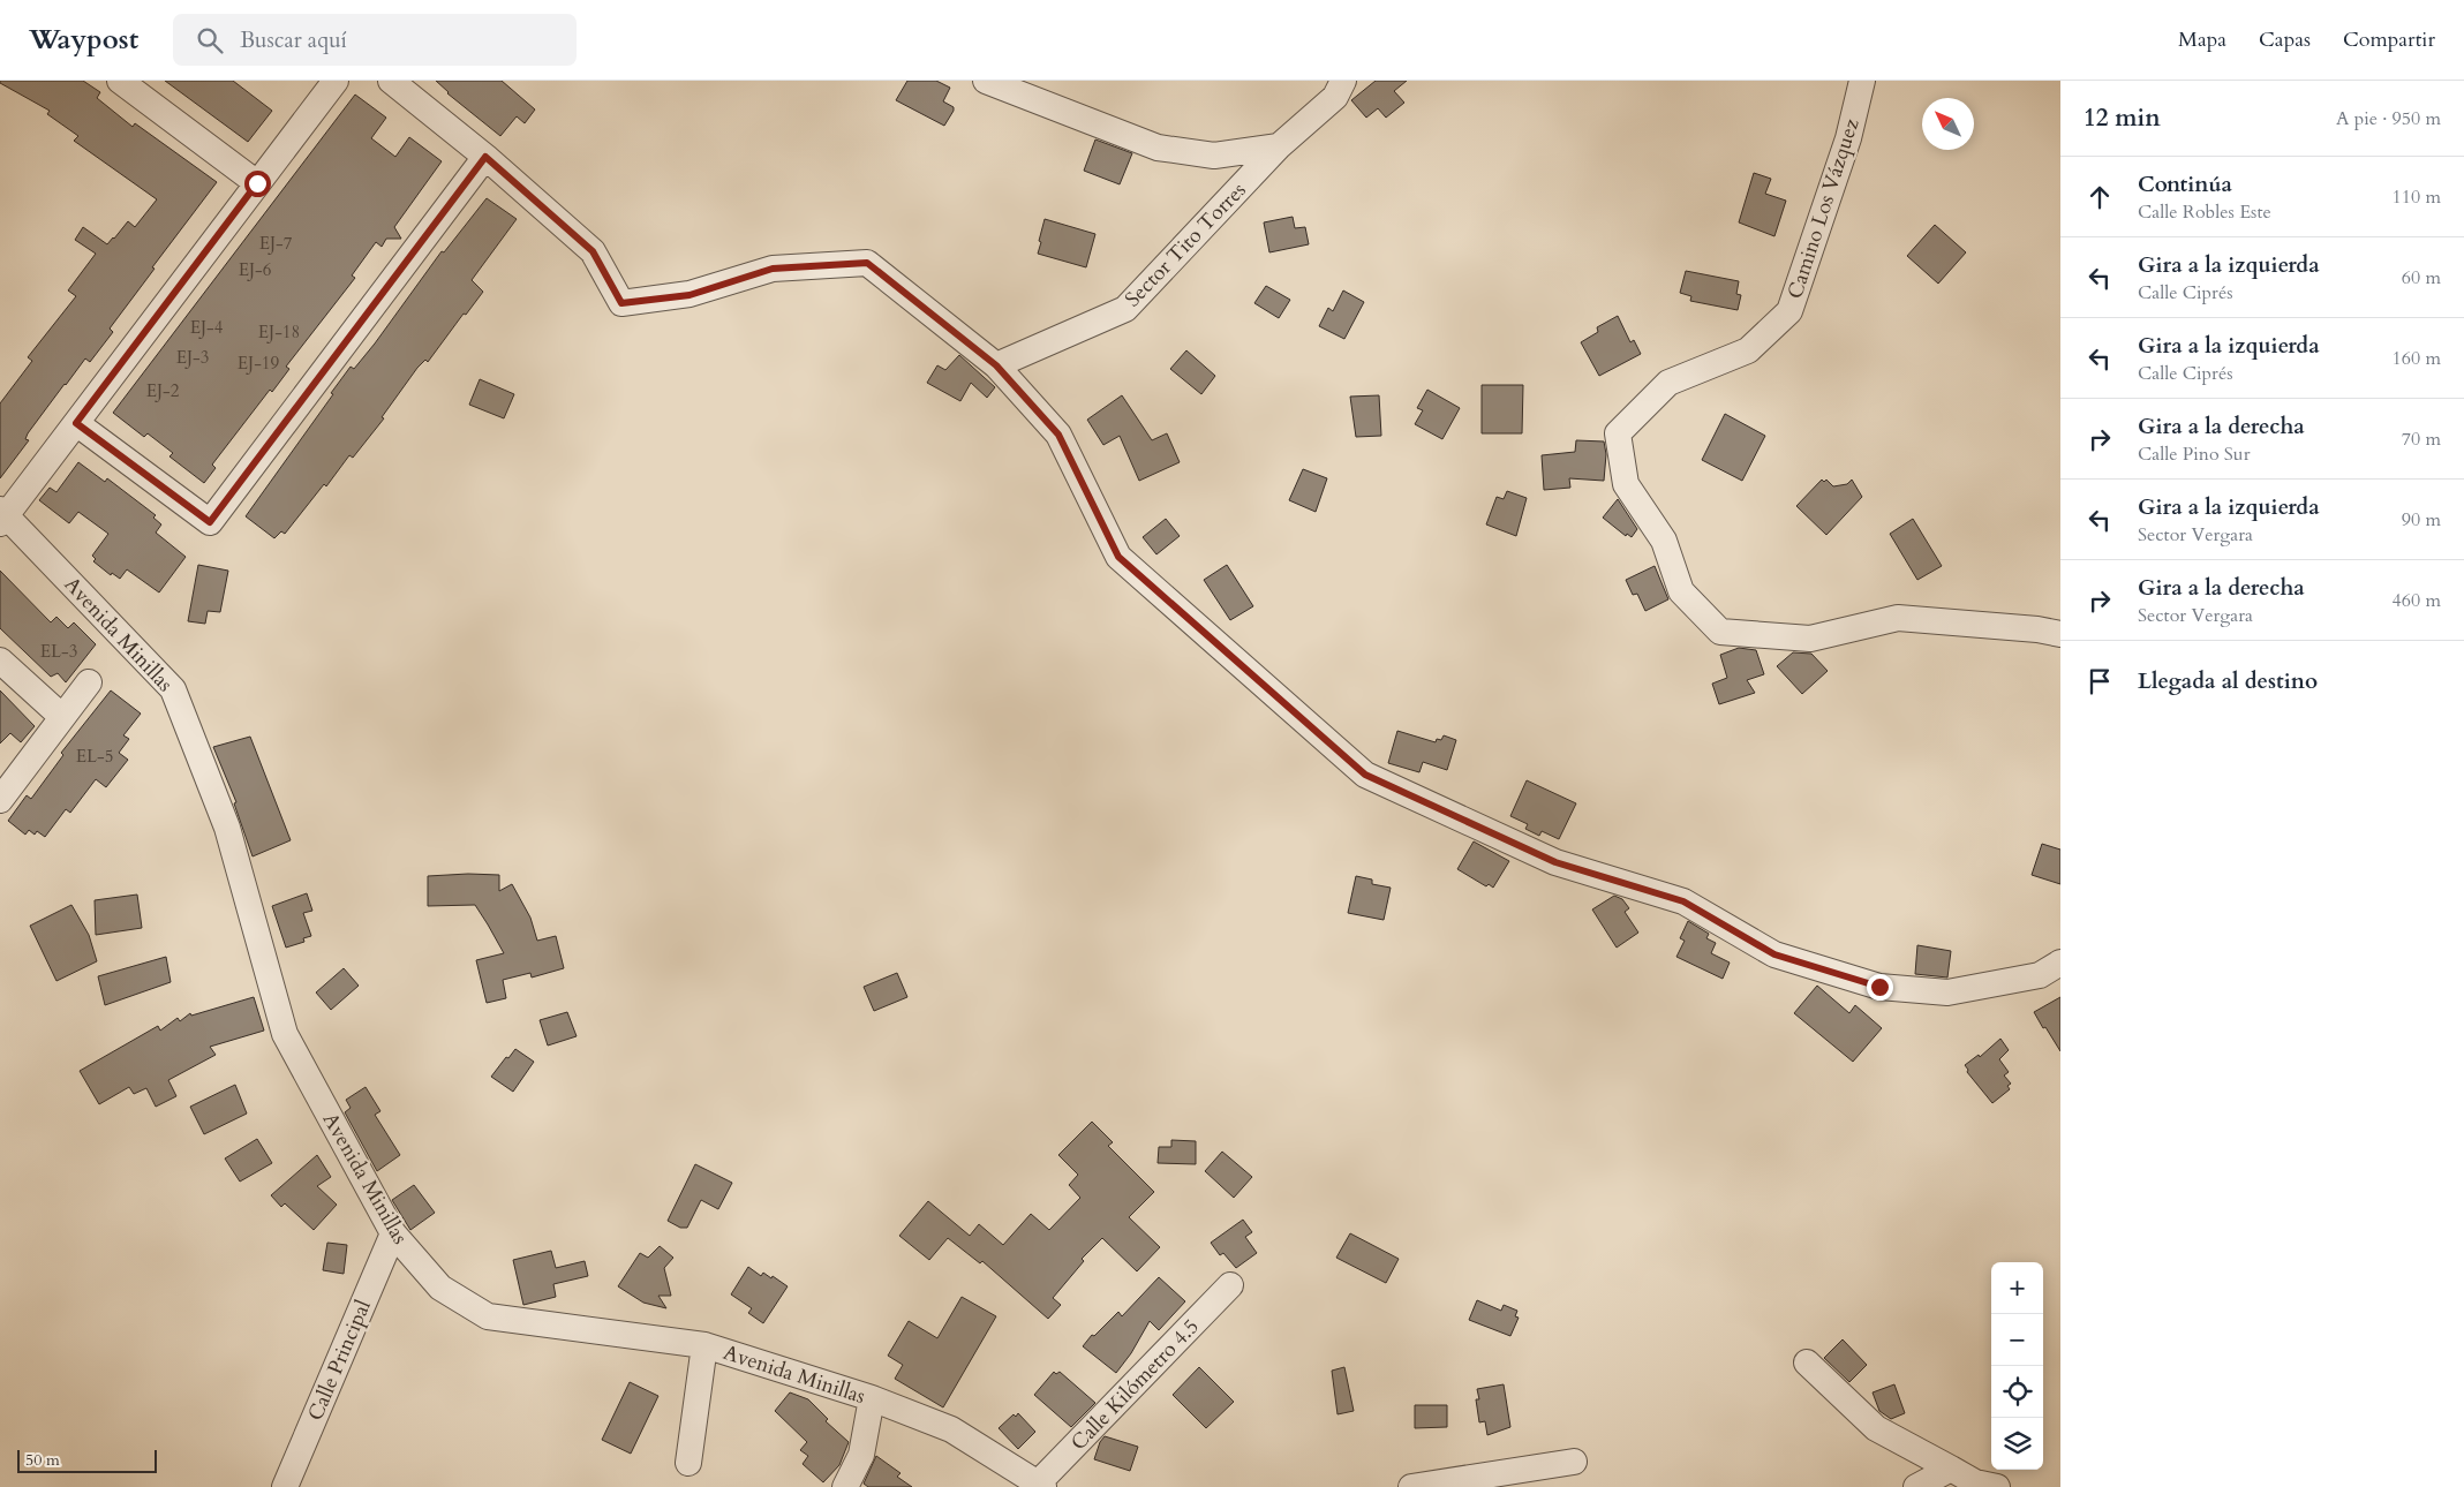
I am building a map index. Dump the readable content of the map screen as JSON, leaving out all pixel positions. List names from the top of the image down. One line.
{"streets":{"street":["Camino Los Vázquez","Sector Tito Torres","Avenida Minillas","Calle Principal","Calle Kilómetro 4.5"]},"crossings":[["Avenida Minillas","Calle Principal"],["Avenida Minillas","Calle Kilómetro 4.5"]],"house_numbers":["EJ-7","EJ-6","EJ-4","EJ-18","EJ-3","EJ-19","EJ-2","EL-3","EL-5"],"scale_bar":"50 m","north":"top left","page":{"header":"Waypost","search":"Buscar aquí","nav":["Mapa","Capas","Compartir"],"heading":["12 min","A pie · 950 m"],"list":[["Continúa","Calle Robles Este","110 m"],["Gira a la izquierda","Calle Ciprés","60 m"],["Gira a la izquierda","Calle Ciprés","160 m"],["Gira a la derecha","Calle Pino Sur","70 m"],["Gira a la izquierda","Sector Vergara","90 m"],["Gira a la derecha","Sector Vergara","460 m"],"Llegada al destino"],"map_buttons":["+","−"],"scale":"50 m"}}
